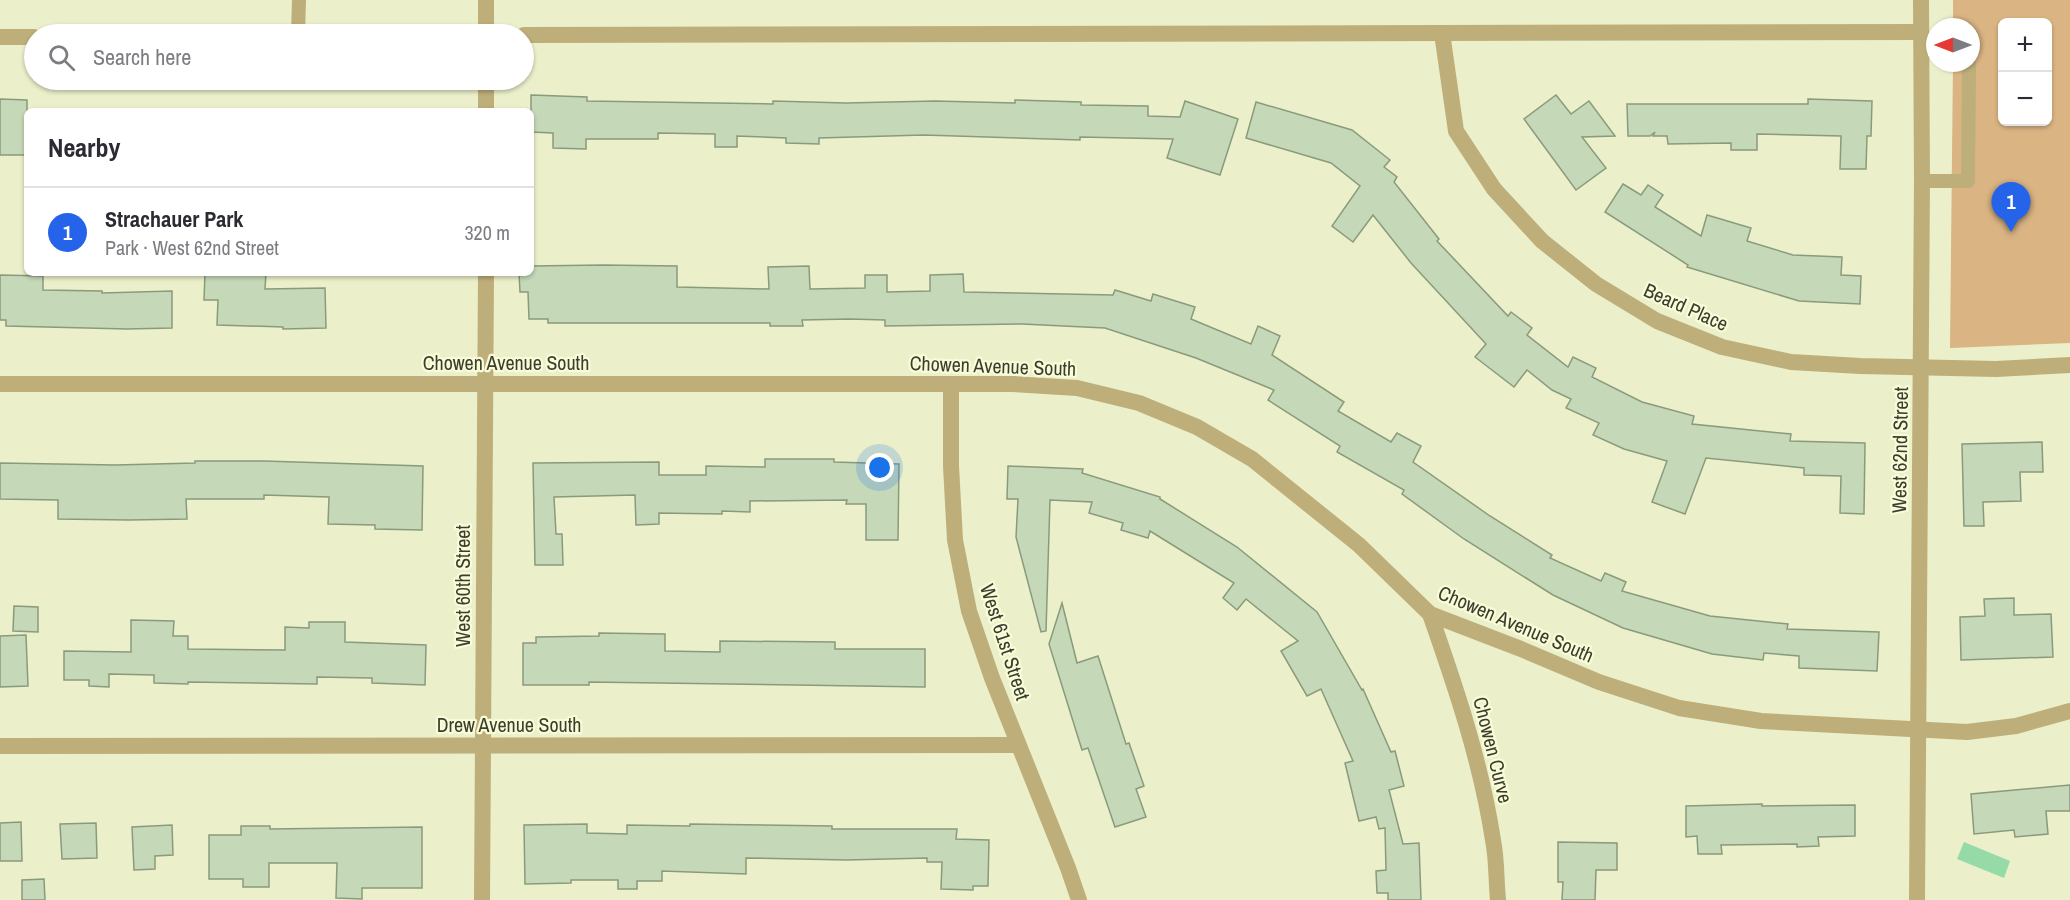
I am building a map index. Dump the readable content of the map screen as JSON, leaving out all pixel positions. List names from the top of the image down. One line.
{"streets":{"street":["Beard Place","Chowen Avenue South","West 62nd Street","West 60th Street","West 61st Street","Drew Avenue South","Chowen Curve"]},"crossings":[["Beard Place","West 62nd Street"],["Chowen Avenue South","West 62nd Street"],["Chowen Avenue South","West 60th Street"],["Chowen Avenue South","West 61st Street"],["Chowen Avenue South","Chowen Curve"],["West 60th Street","Drew Avenue South"],["West 61st Street","Drew Avenue South"]],"north":"left","page":{"map_buttons":["+","−"],"search":"Search here","heading":"Nearby","pins":"1","list":[{"mark":"1","name":"Strachauer Park","note":"Park · West 62nd Street","value":"320 m"}]}}
